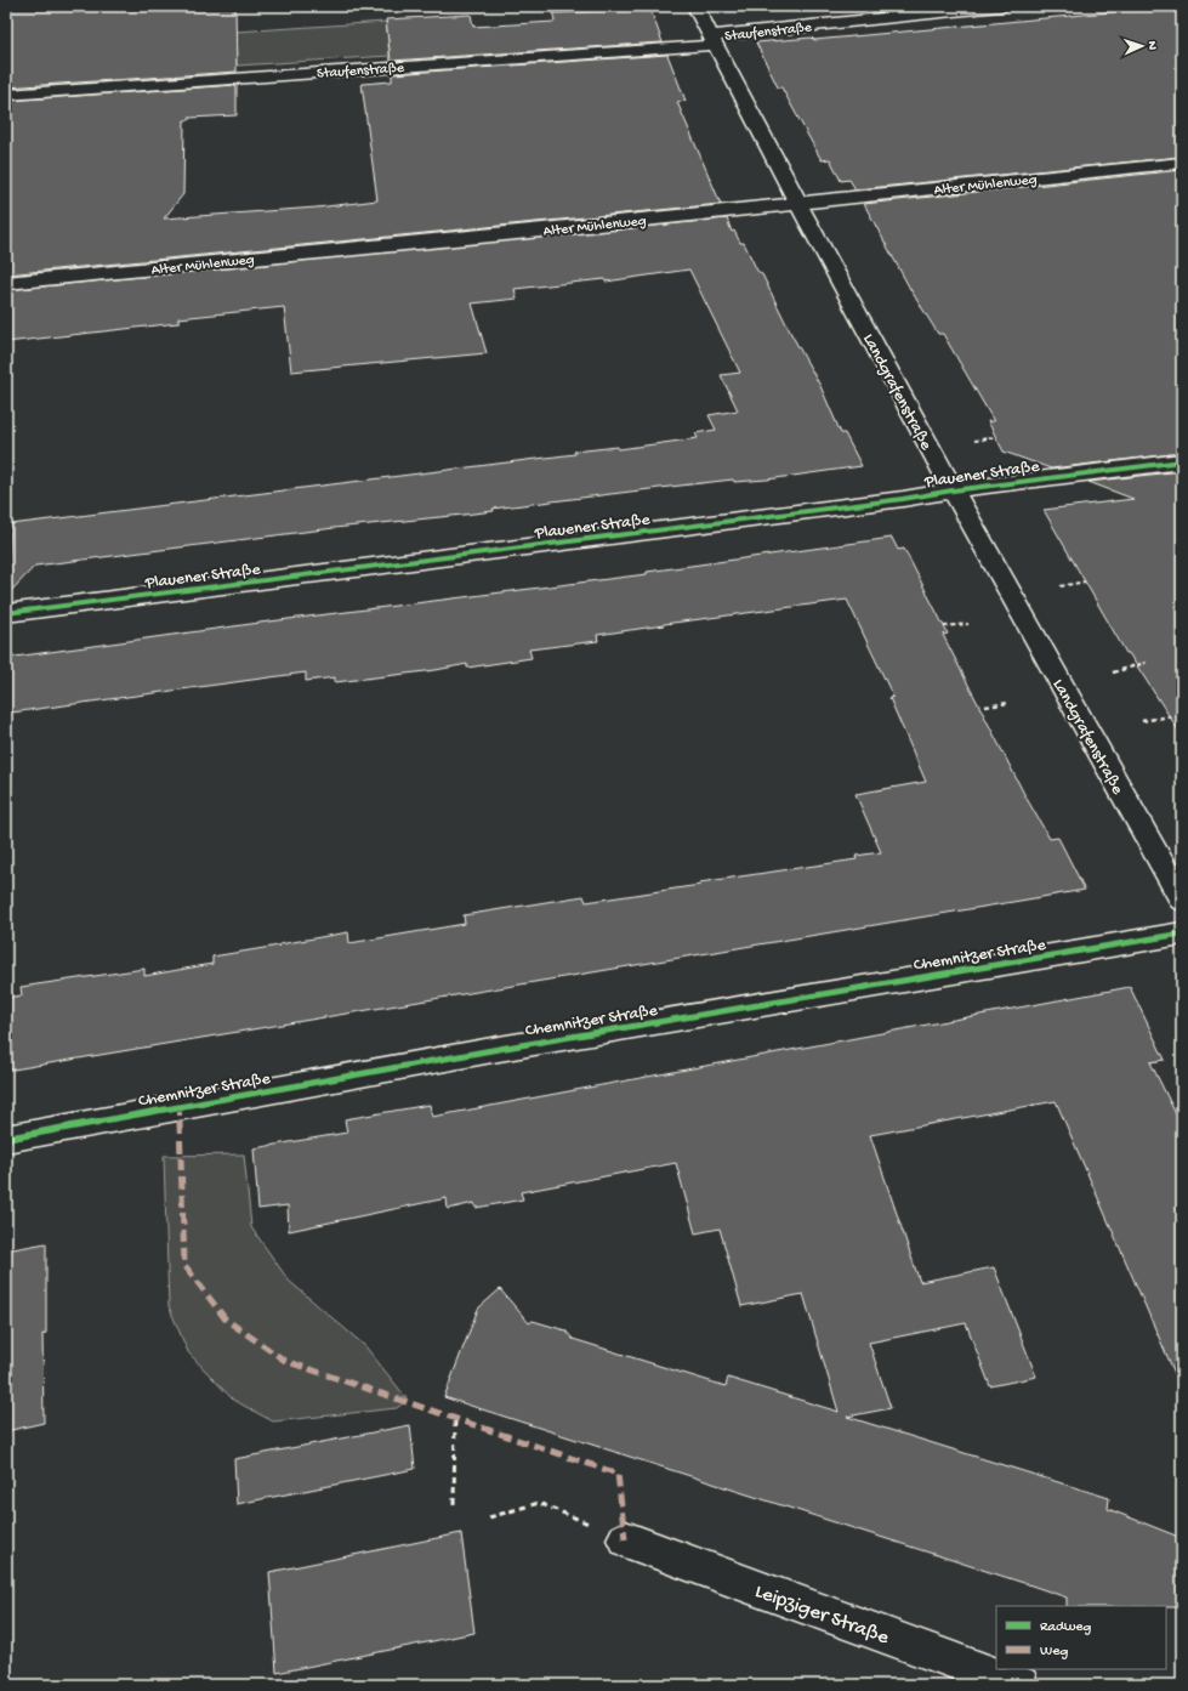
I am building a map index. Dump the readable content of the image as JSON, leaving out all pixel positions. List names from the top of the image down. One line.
{"streets":{"street":["Staufenstraße","Alter Mühlenweg","Landgrafenstraße","Plauener Straße","Chemnitzer Straße","Leipziger Straße"]},"crossings":[["Staufenstraße","Landgrafenstraße"],["Alter Mühlenweg","Landgrafenstraße"],["Landgrafenstraße","Plauener Straße"]],"legend":["Radweg","Weg"],"north":"right"}
